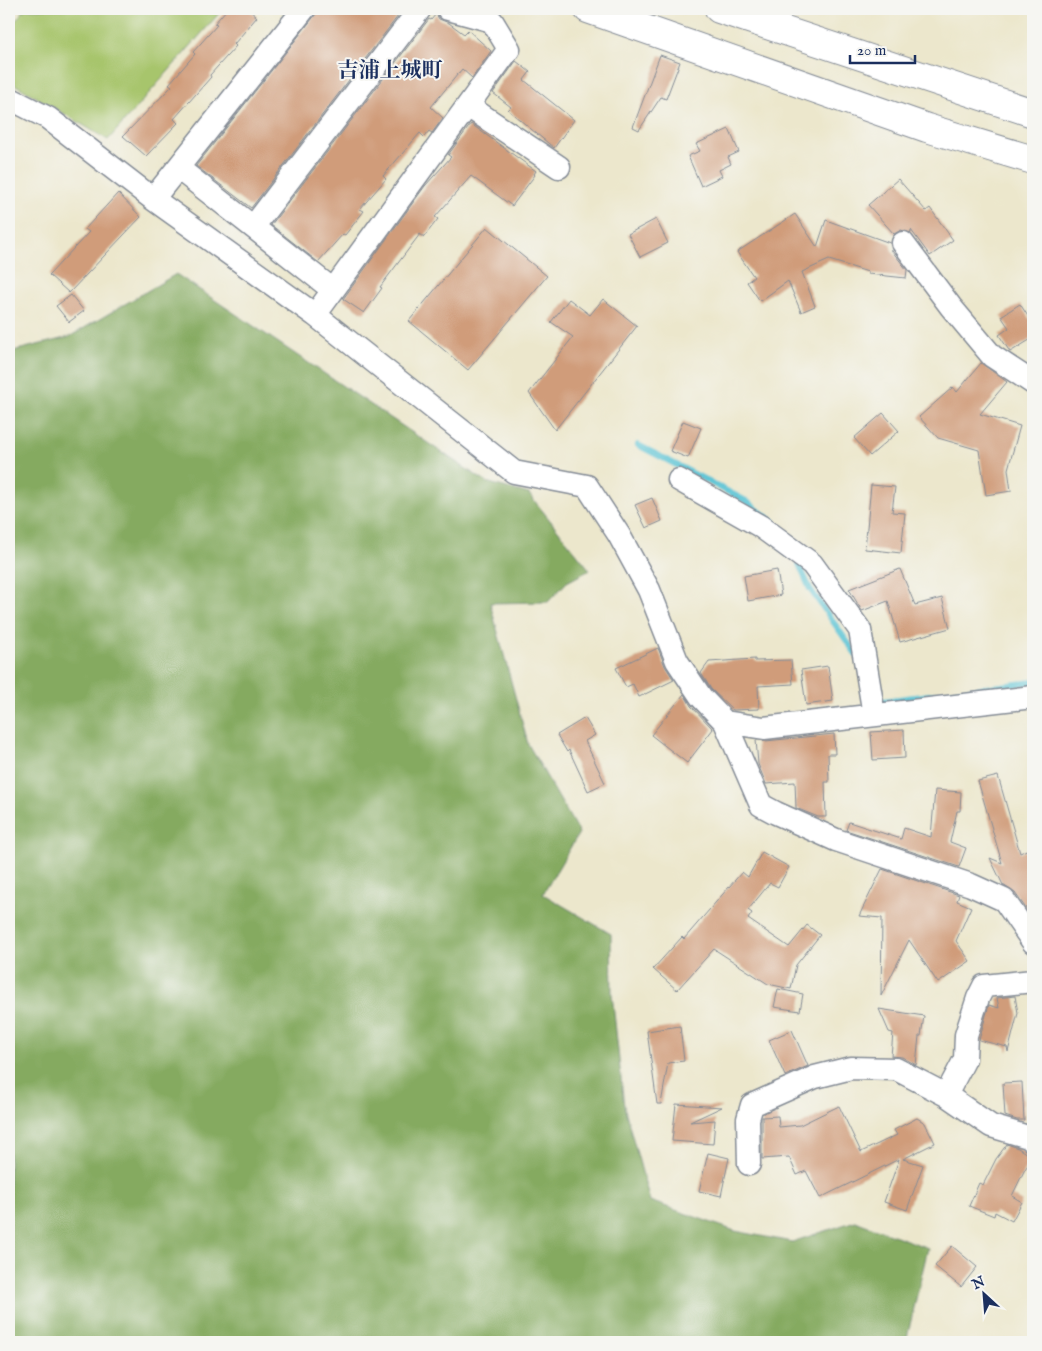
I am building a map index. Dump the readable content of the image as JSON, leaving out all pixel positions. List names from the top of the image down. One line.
{"districts":["吉浦上城町"],"scale_bar":"20 m","north":"top left"}
